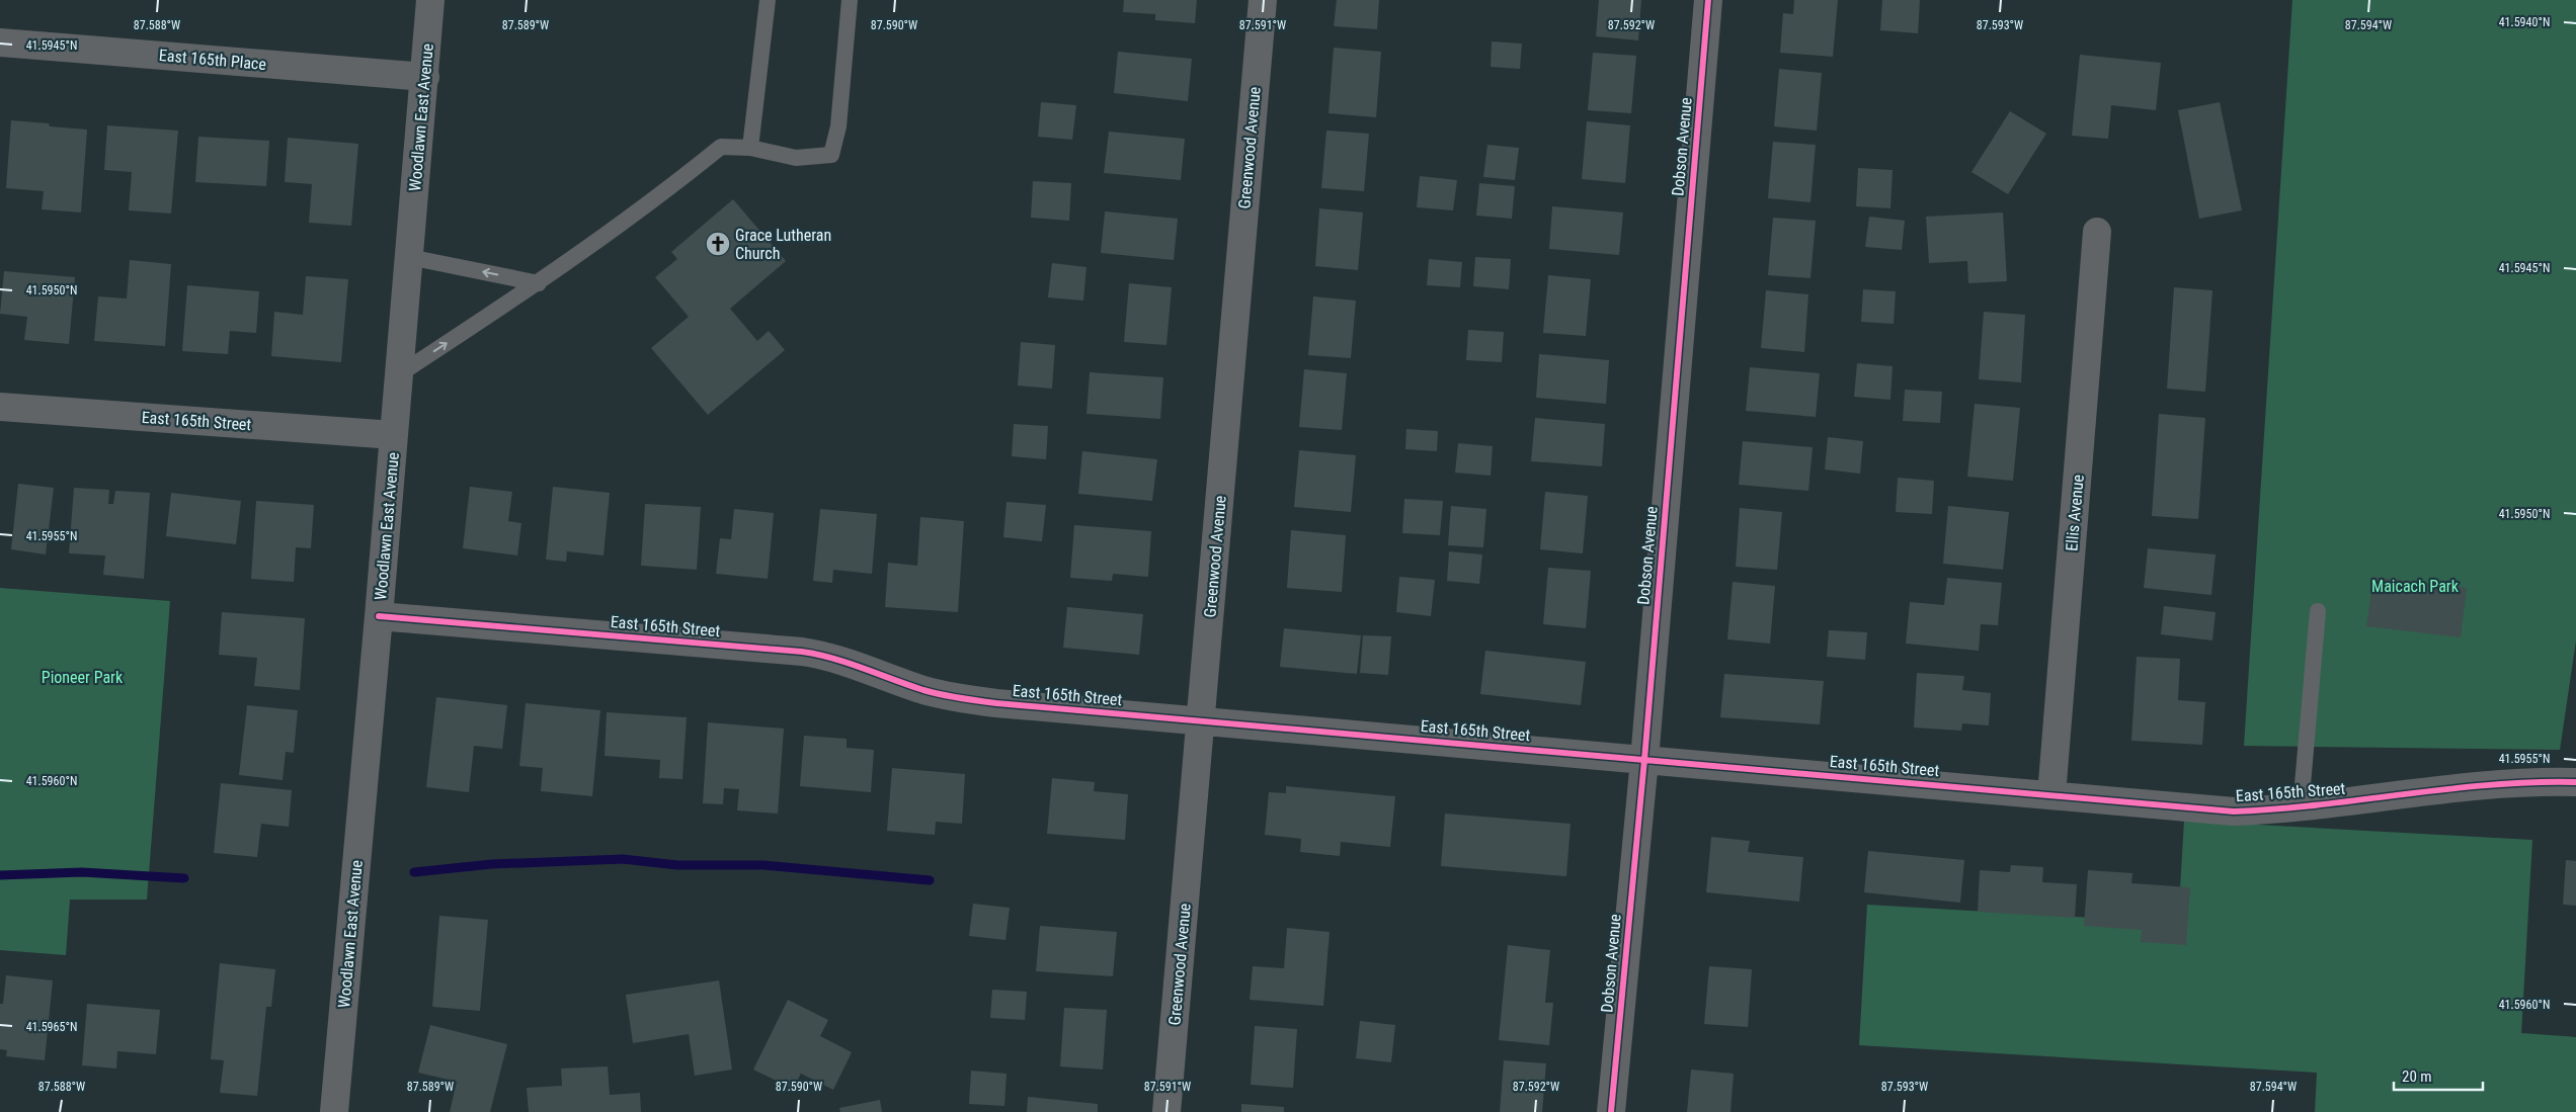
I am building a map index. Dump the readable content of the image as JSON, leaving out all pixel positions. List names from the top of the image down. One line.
{"streets":{"street":["East 165th Place","Woodlawn East Avenue","Dobson Avenue","Greenwood Avenue","East 165th Street","Ellis Avenue"]},"crossings":[["East 165th Place","Woodlawn East Avenue"],["Woodlawn East Avenue","East 165th Street"],["Dobson Avenue","East 165th Street"],["Greenwood Avenue","East 165th Street"],["East 165th Street","Ellis Avenue"]],"parks":["Maicach Park","Pioneer Park"],"places":{"church":["Grace Lutheran Church"]},"scale_bar":"20 m","coordinates":["41.5940°N","87.588°W","87.589°W","87.590°W","87.591°W","87.592°W","87.593°W","87.594°W","41.5945°N","41.5950°N","41.5955°N","41.5960°N","41.5965°N"]}
